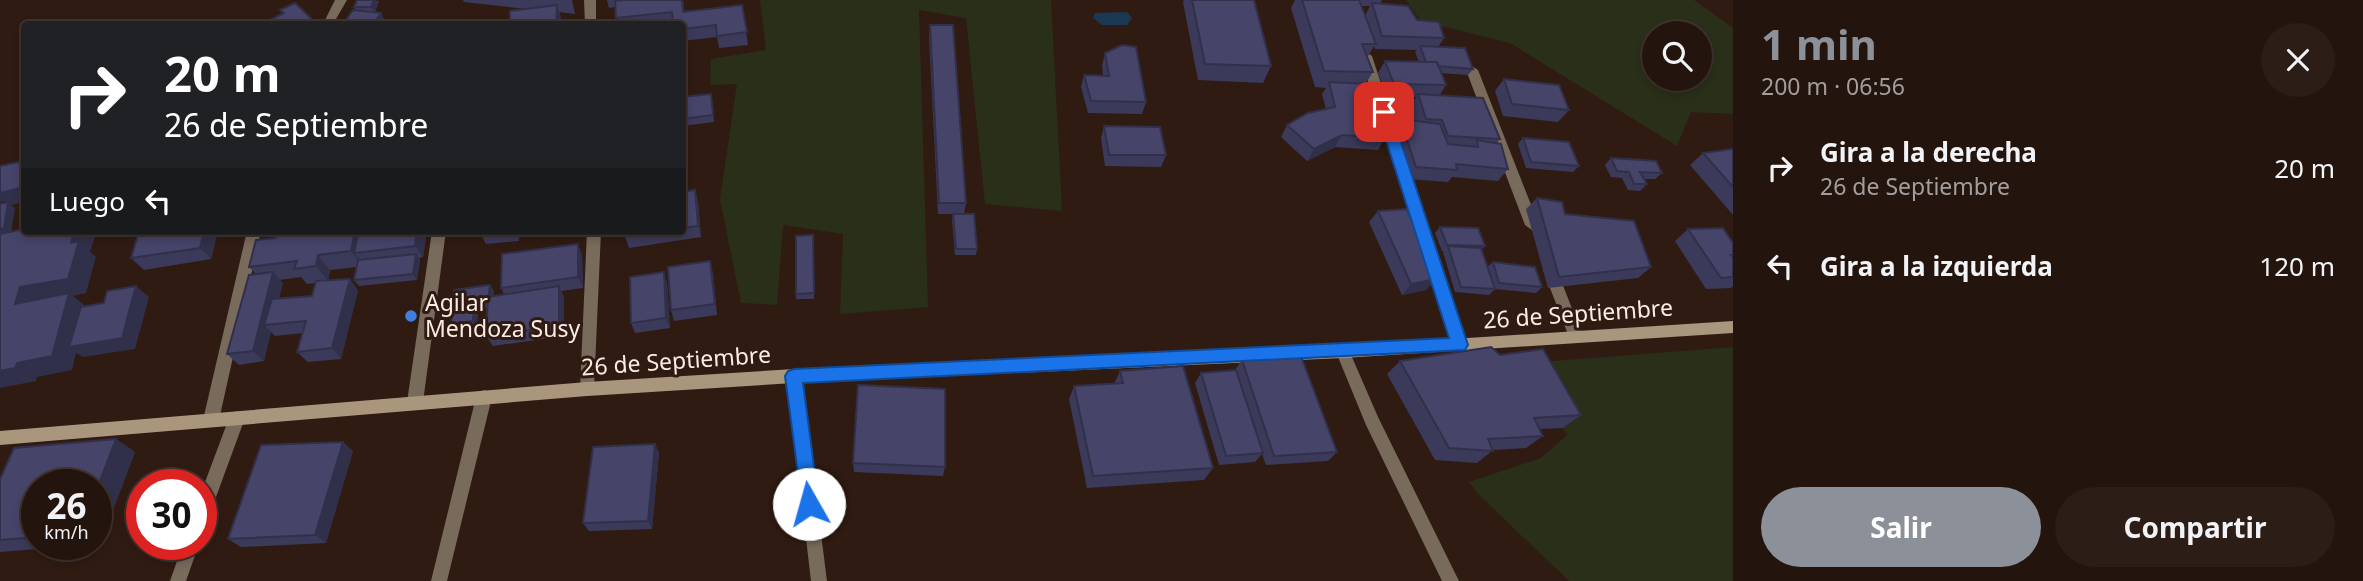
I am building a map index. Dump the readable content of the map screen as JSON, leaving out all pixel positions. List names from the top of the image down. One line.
{"streets":{"street":["26 de Septiembre"]},"places":["Agilar Mendoza Susy"],"page":{"heading":["1 min","200 m · 06:56"],"turn":["20 m","26 de Septiembre"],"list":[{"name":"Gira a la derecha","note":"26 de Septiembre","value":"20 m"},{"name":"Gira a la izquierda","value":"120 m"}],"then":"Luego","speed":"26 km/h","limit":"30","buttons":["Salir","Compartir"]}}
